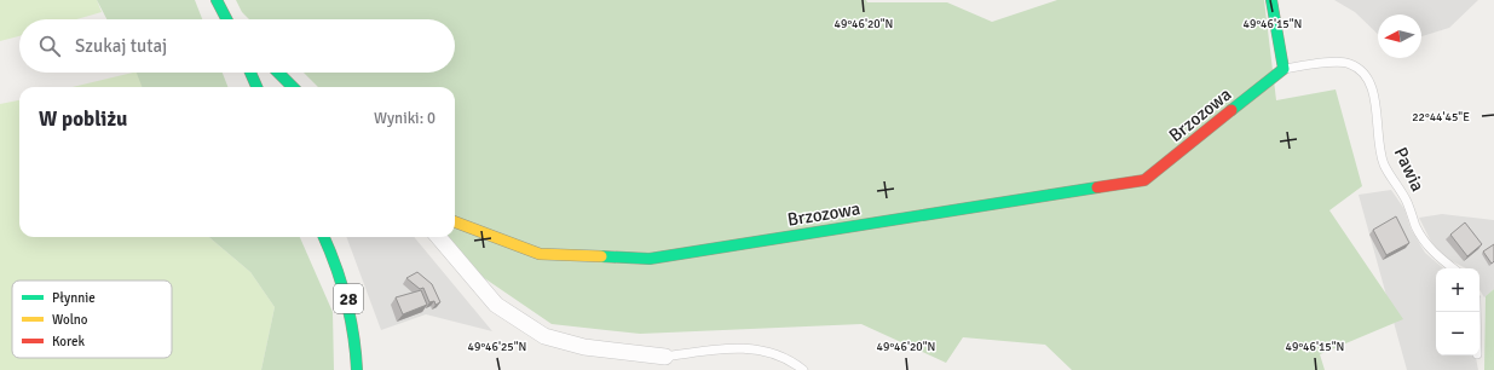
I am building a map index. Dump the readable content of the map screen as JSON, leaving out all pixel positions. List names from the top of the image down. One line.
{"streets":{"street":["Brzozowa","28"],"lane":["Pawia"]},"crossings":[["Brzozowa","Pawia"]],"legend":["Płynnie","Wolno","Korek"],"north":"left","page":{"search":"Szukaj tutaj","heading":["W pobliżu","Wyniki: 0"],"map_buttons":["+","−"]},"coordinates":["49°46'20\"N","49°46'15\"N","22°44'45\"E","49°46'25\"N"]}
